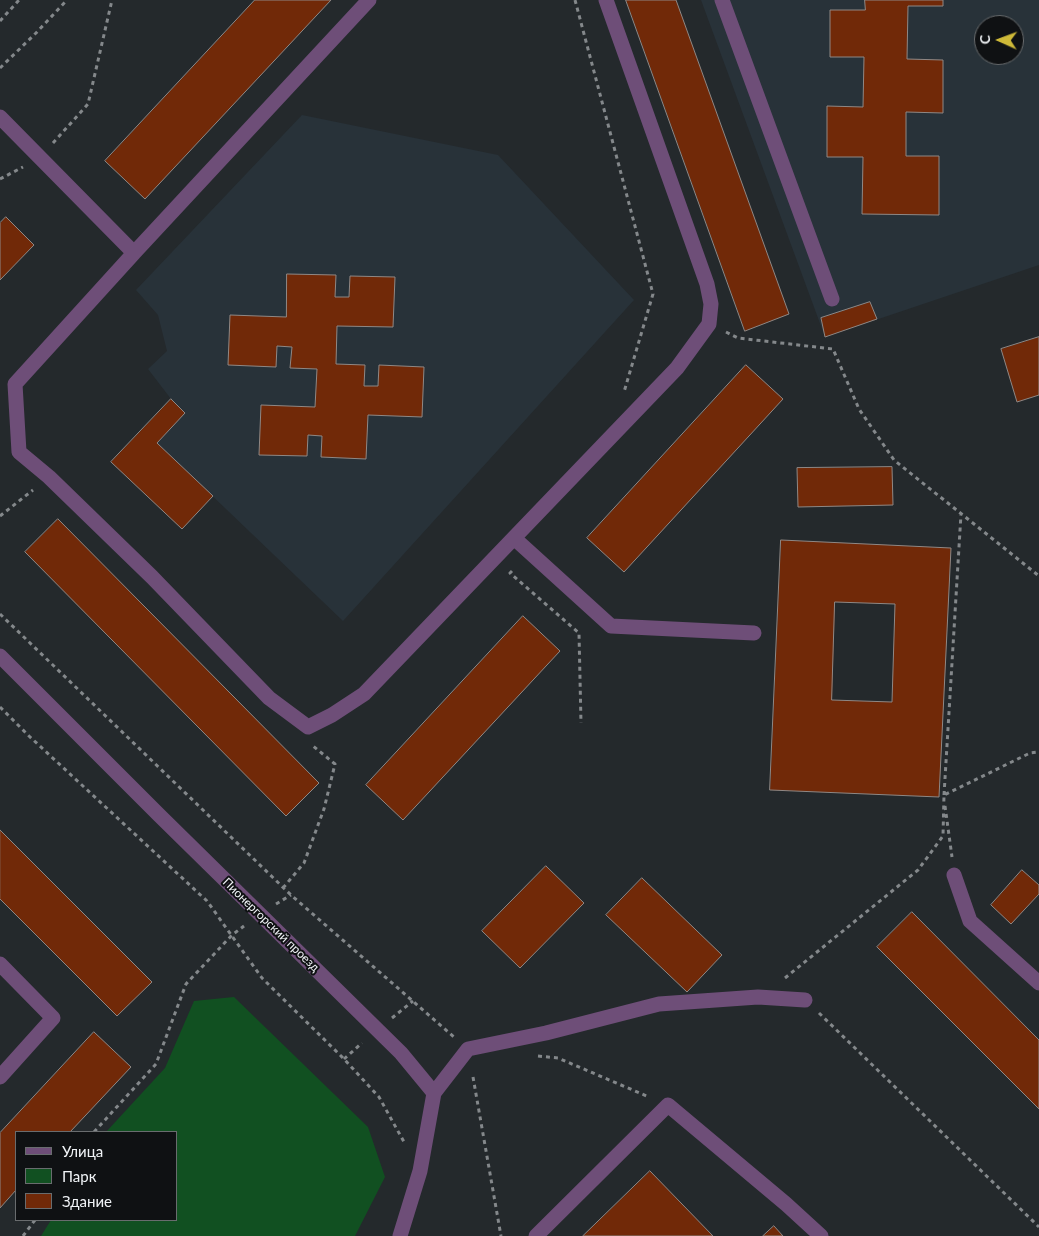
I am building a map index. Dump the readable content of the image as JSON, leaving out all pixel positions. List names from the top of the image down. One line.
{"streets":{"street":["Пионергорский проезд"]},"legend":["Улица","Парк","Здание"],"north":"left"}
